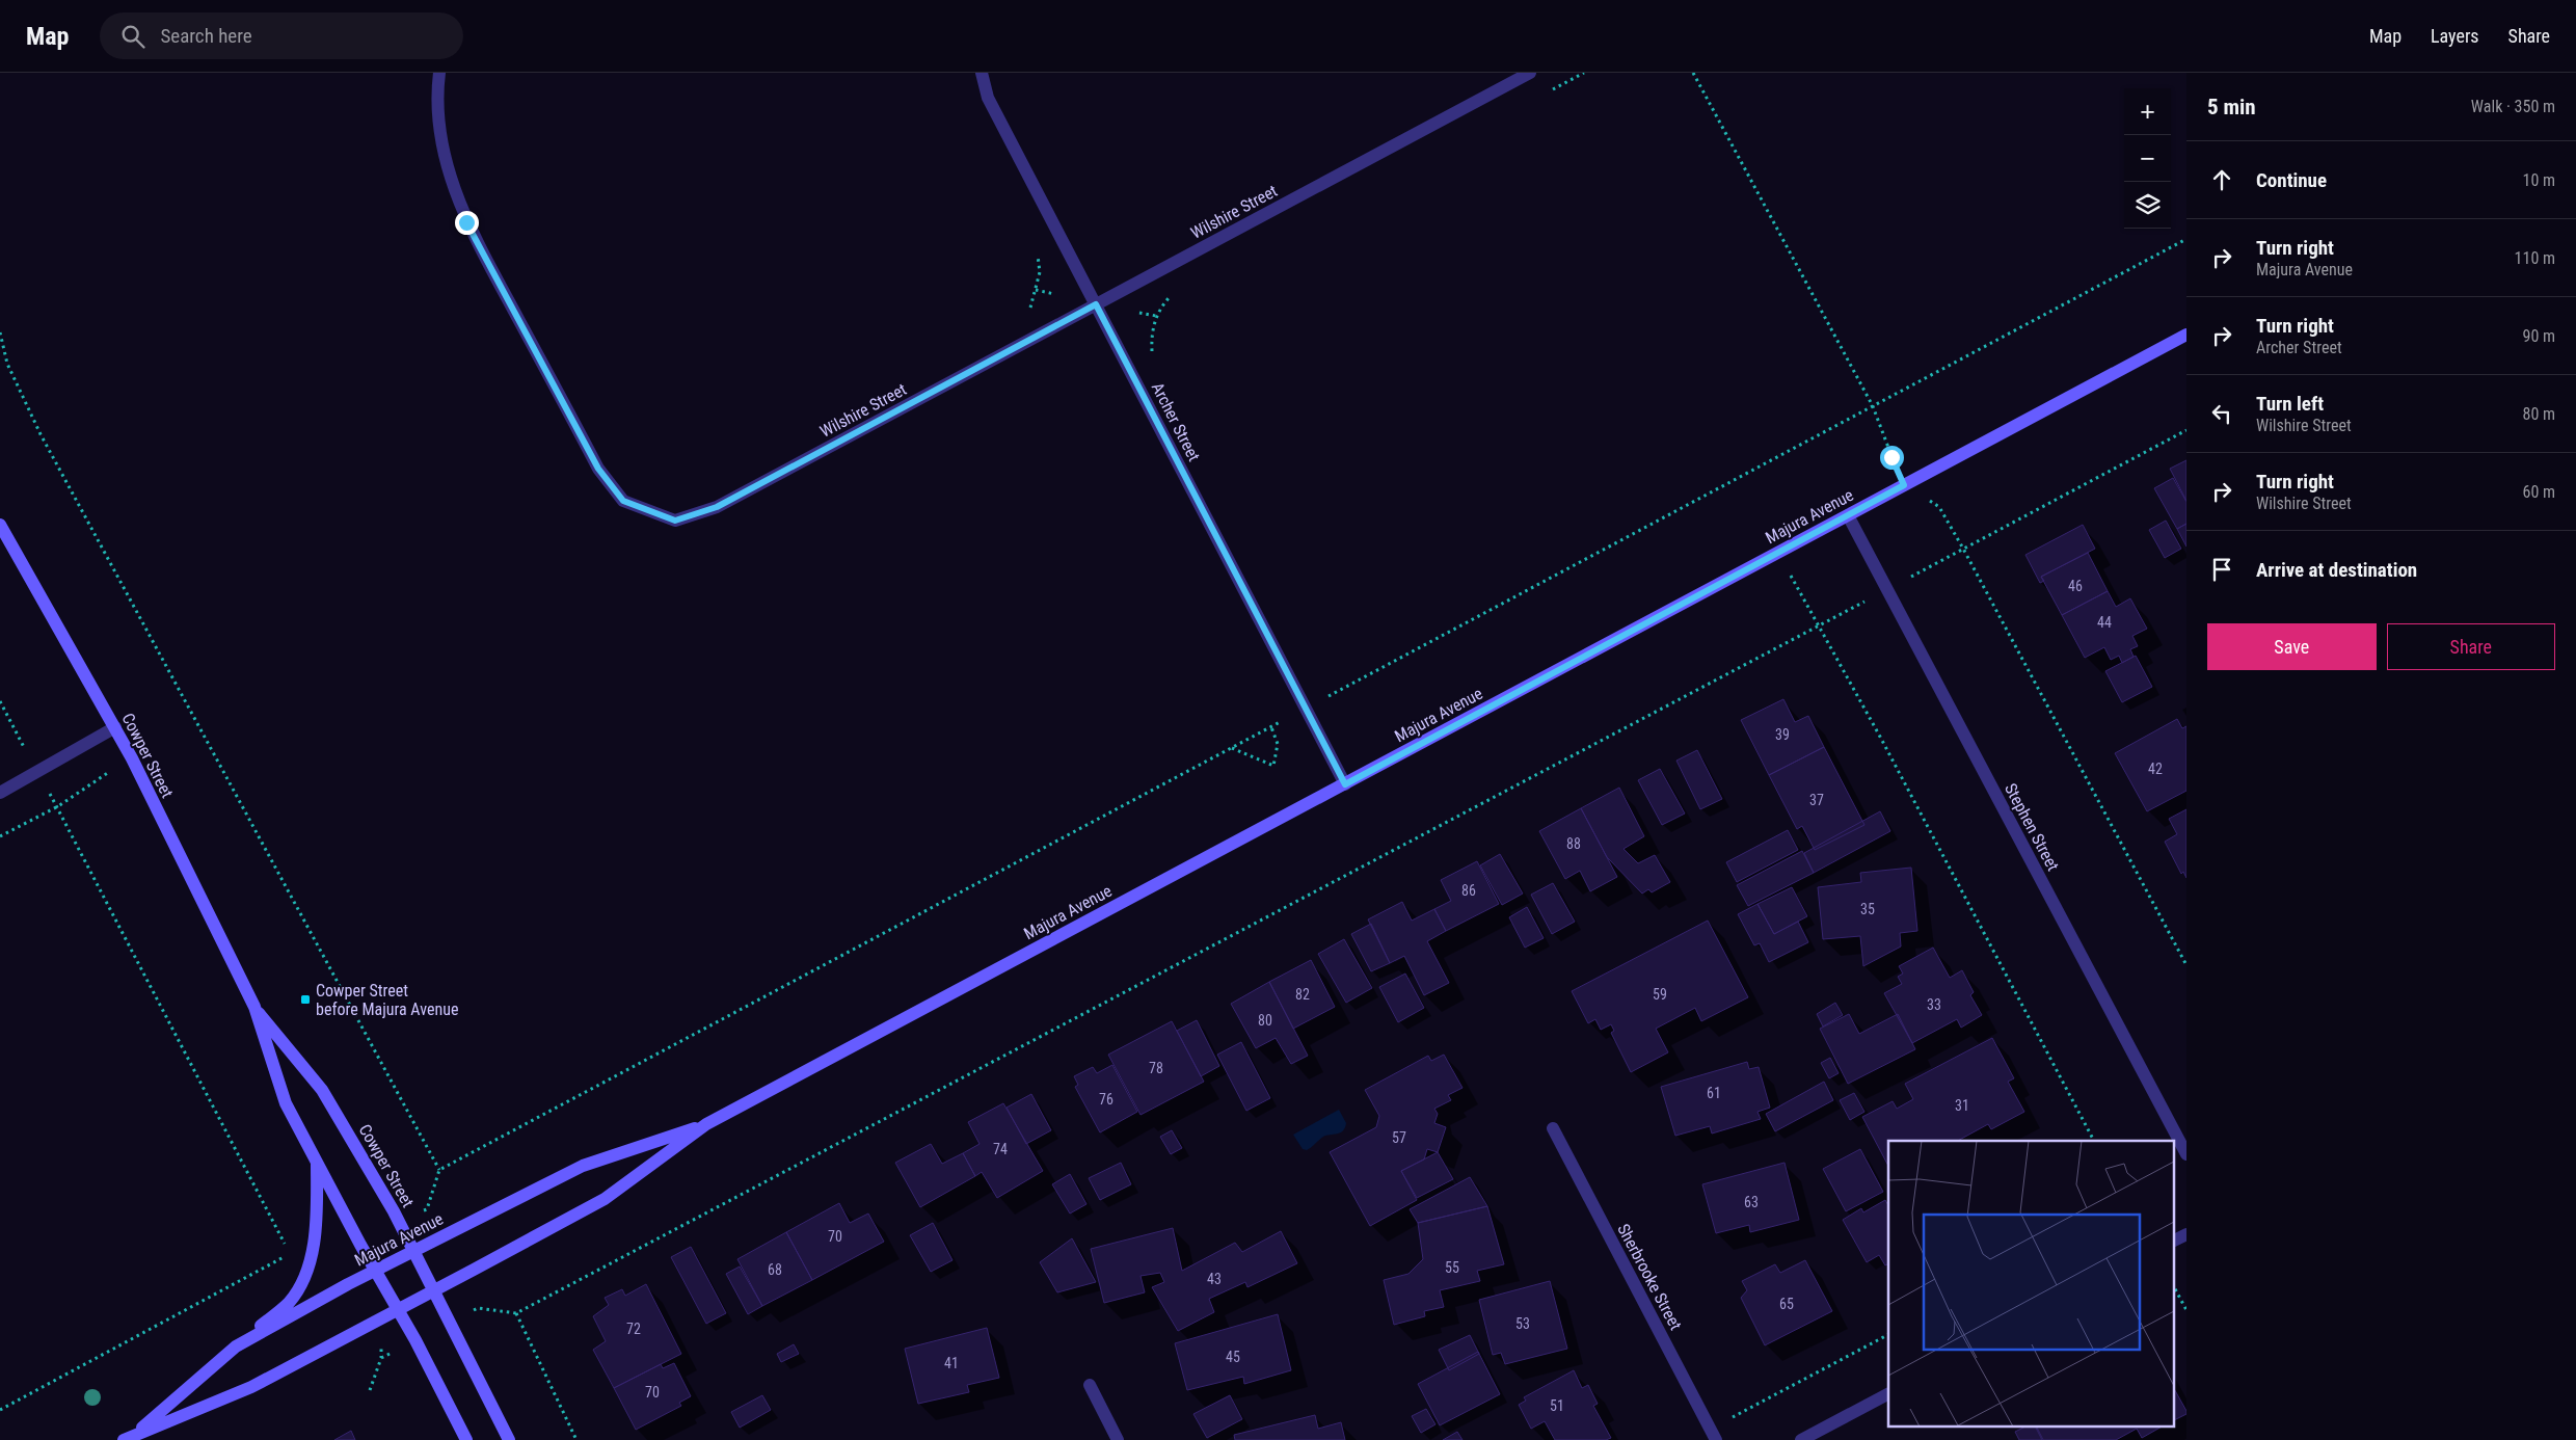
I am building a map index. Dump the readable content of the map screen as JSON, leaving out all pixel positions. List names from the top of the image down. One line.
{"streets":{"main road":["Majura Avenue","Cowper Street"],"street":["Wilshire Street","Archer Street","Stephen Street","Sherbrooke Street"]},"crossings":[["Wilshire Street","Archer Street"],["Archer Street","Majura Avenue"],["Majura Avenue","Cowper Street"],["Majura Avenue","Stephen Street"]],"places":{"transit":["Cowper Street before Majura Avenue"]},"house_numbers":["46","44","39","42","37","88","86","35","82","59","33","80","78","61","76","31","57","74","63","70","55","68","43","65","53","72","45","41","70","51"],"page":{"header":"Map","search":"Search here","nav":["Map","Layers","Share"],"heading":["5 min","Walk · 350 m"],"map_buttons":["+","−"],"list":[["Continue","10 m"],["Turn right","Majura Avenue","110 m"],["Turn right","Archer Street","90 m"],["Turn left","Wilshire Street","80 m"],["Turn right","Wilshire Street","60 m"],"Arrive at destination"],"buttons":["Save","Share"]}}
